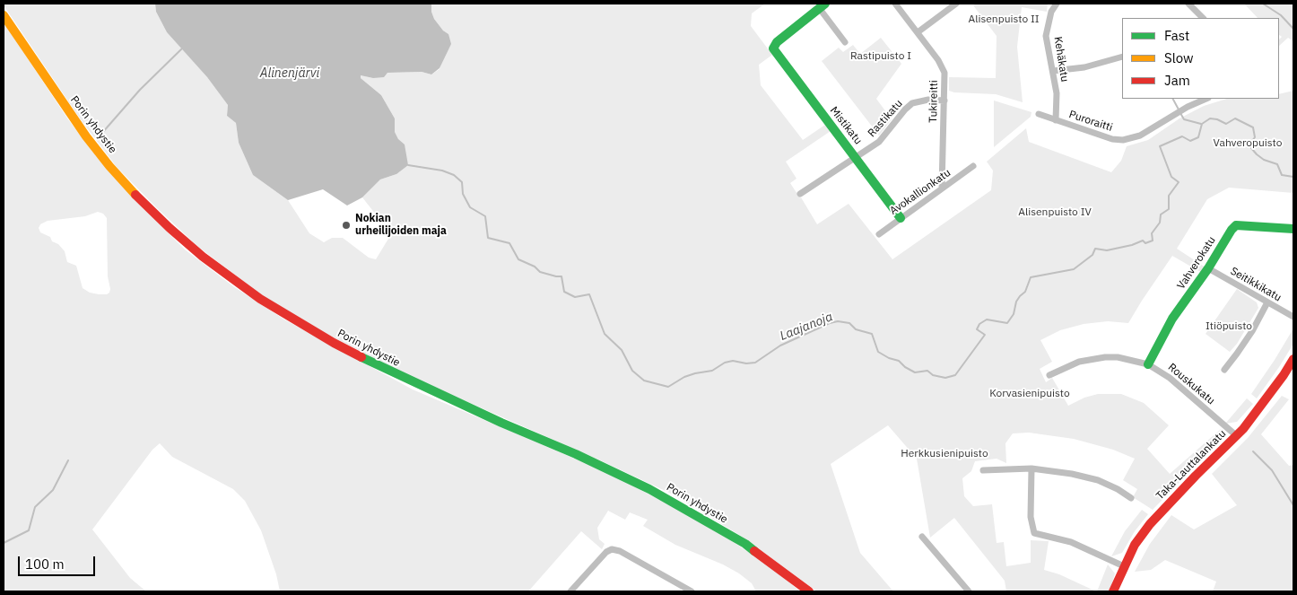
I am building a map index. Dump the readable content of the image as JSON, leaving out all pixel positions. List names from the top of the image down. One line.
{"streets":{"main road":["Porin yhdystie","Mistikatu","Vahverokatu","Taka-Lauttalankatu"],"street":["Kehäkatu","Tukireitti","Rastikatu","Puroraitti","Avokallionkatu","Seitikkikatu","Rouskukatu"]},"crossings":[["Kehäkatu","Puroraitti"],["Tukireitti","Rastikatu"],["Tukireitti","Avokallionkatu"],["Rastikatu","Mistikatu"],["Mistikatu","Avokallionkatu"],["Vahverokatu","Seitikkikatu"],["Vahverokatu","Rouskukatu"],["Rouskukatu","Taka-Lauttalankatu"]],"water":["Alinenjärvi","Laajanoja"],"parks":["Alisenpuisto II","Rastipuisto I","Vahveropuisto","Alisenpuisto IV","Itiöpuisto","Korvasienipuisto","Herkkusienipuisto"],"places":["Nokian urheilijoiden maja"],"legend":["Fast","Slow","Jam"],"scale_bar":"100 m"}
